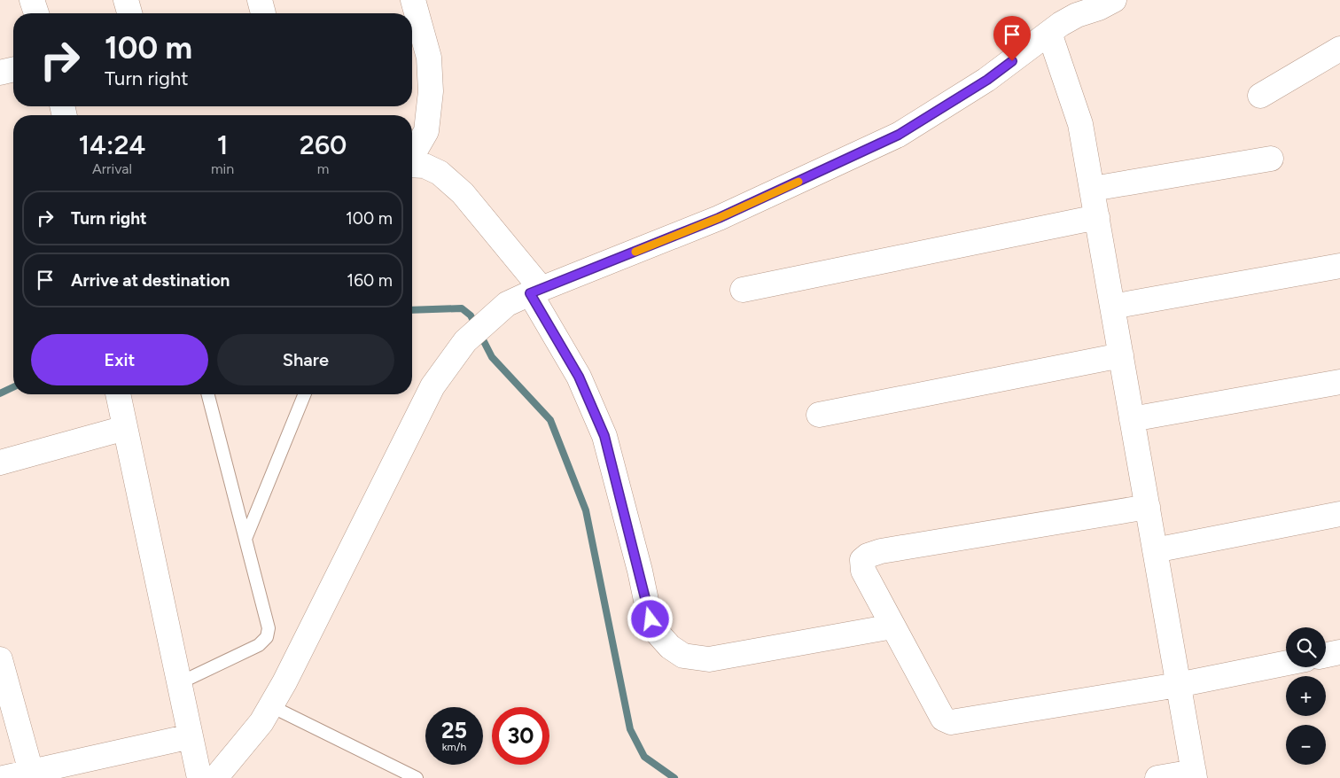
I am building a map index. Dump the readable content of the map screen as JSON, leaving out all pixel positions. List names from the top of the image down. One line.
{"page":{"turn":["100 m","Turn right"],"eta":["14:24","Arrival","1","min","260","m"],"list":[{"name":"Turn right","value":"100 m"},{"name":"Arrive at destination","value":"160 m"}],"buttons":["Exit","Share"],"map_buttons":["+","−"],"speed":"25 km/h","limit":"30"}}
